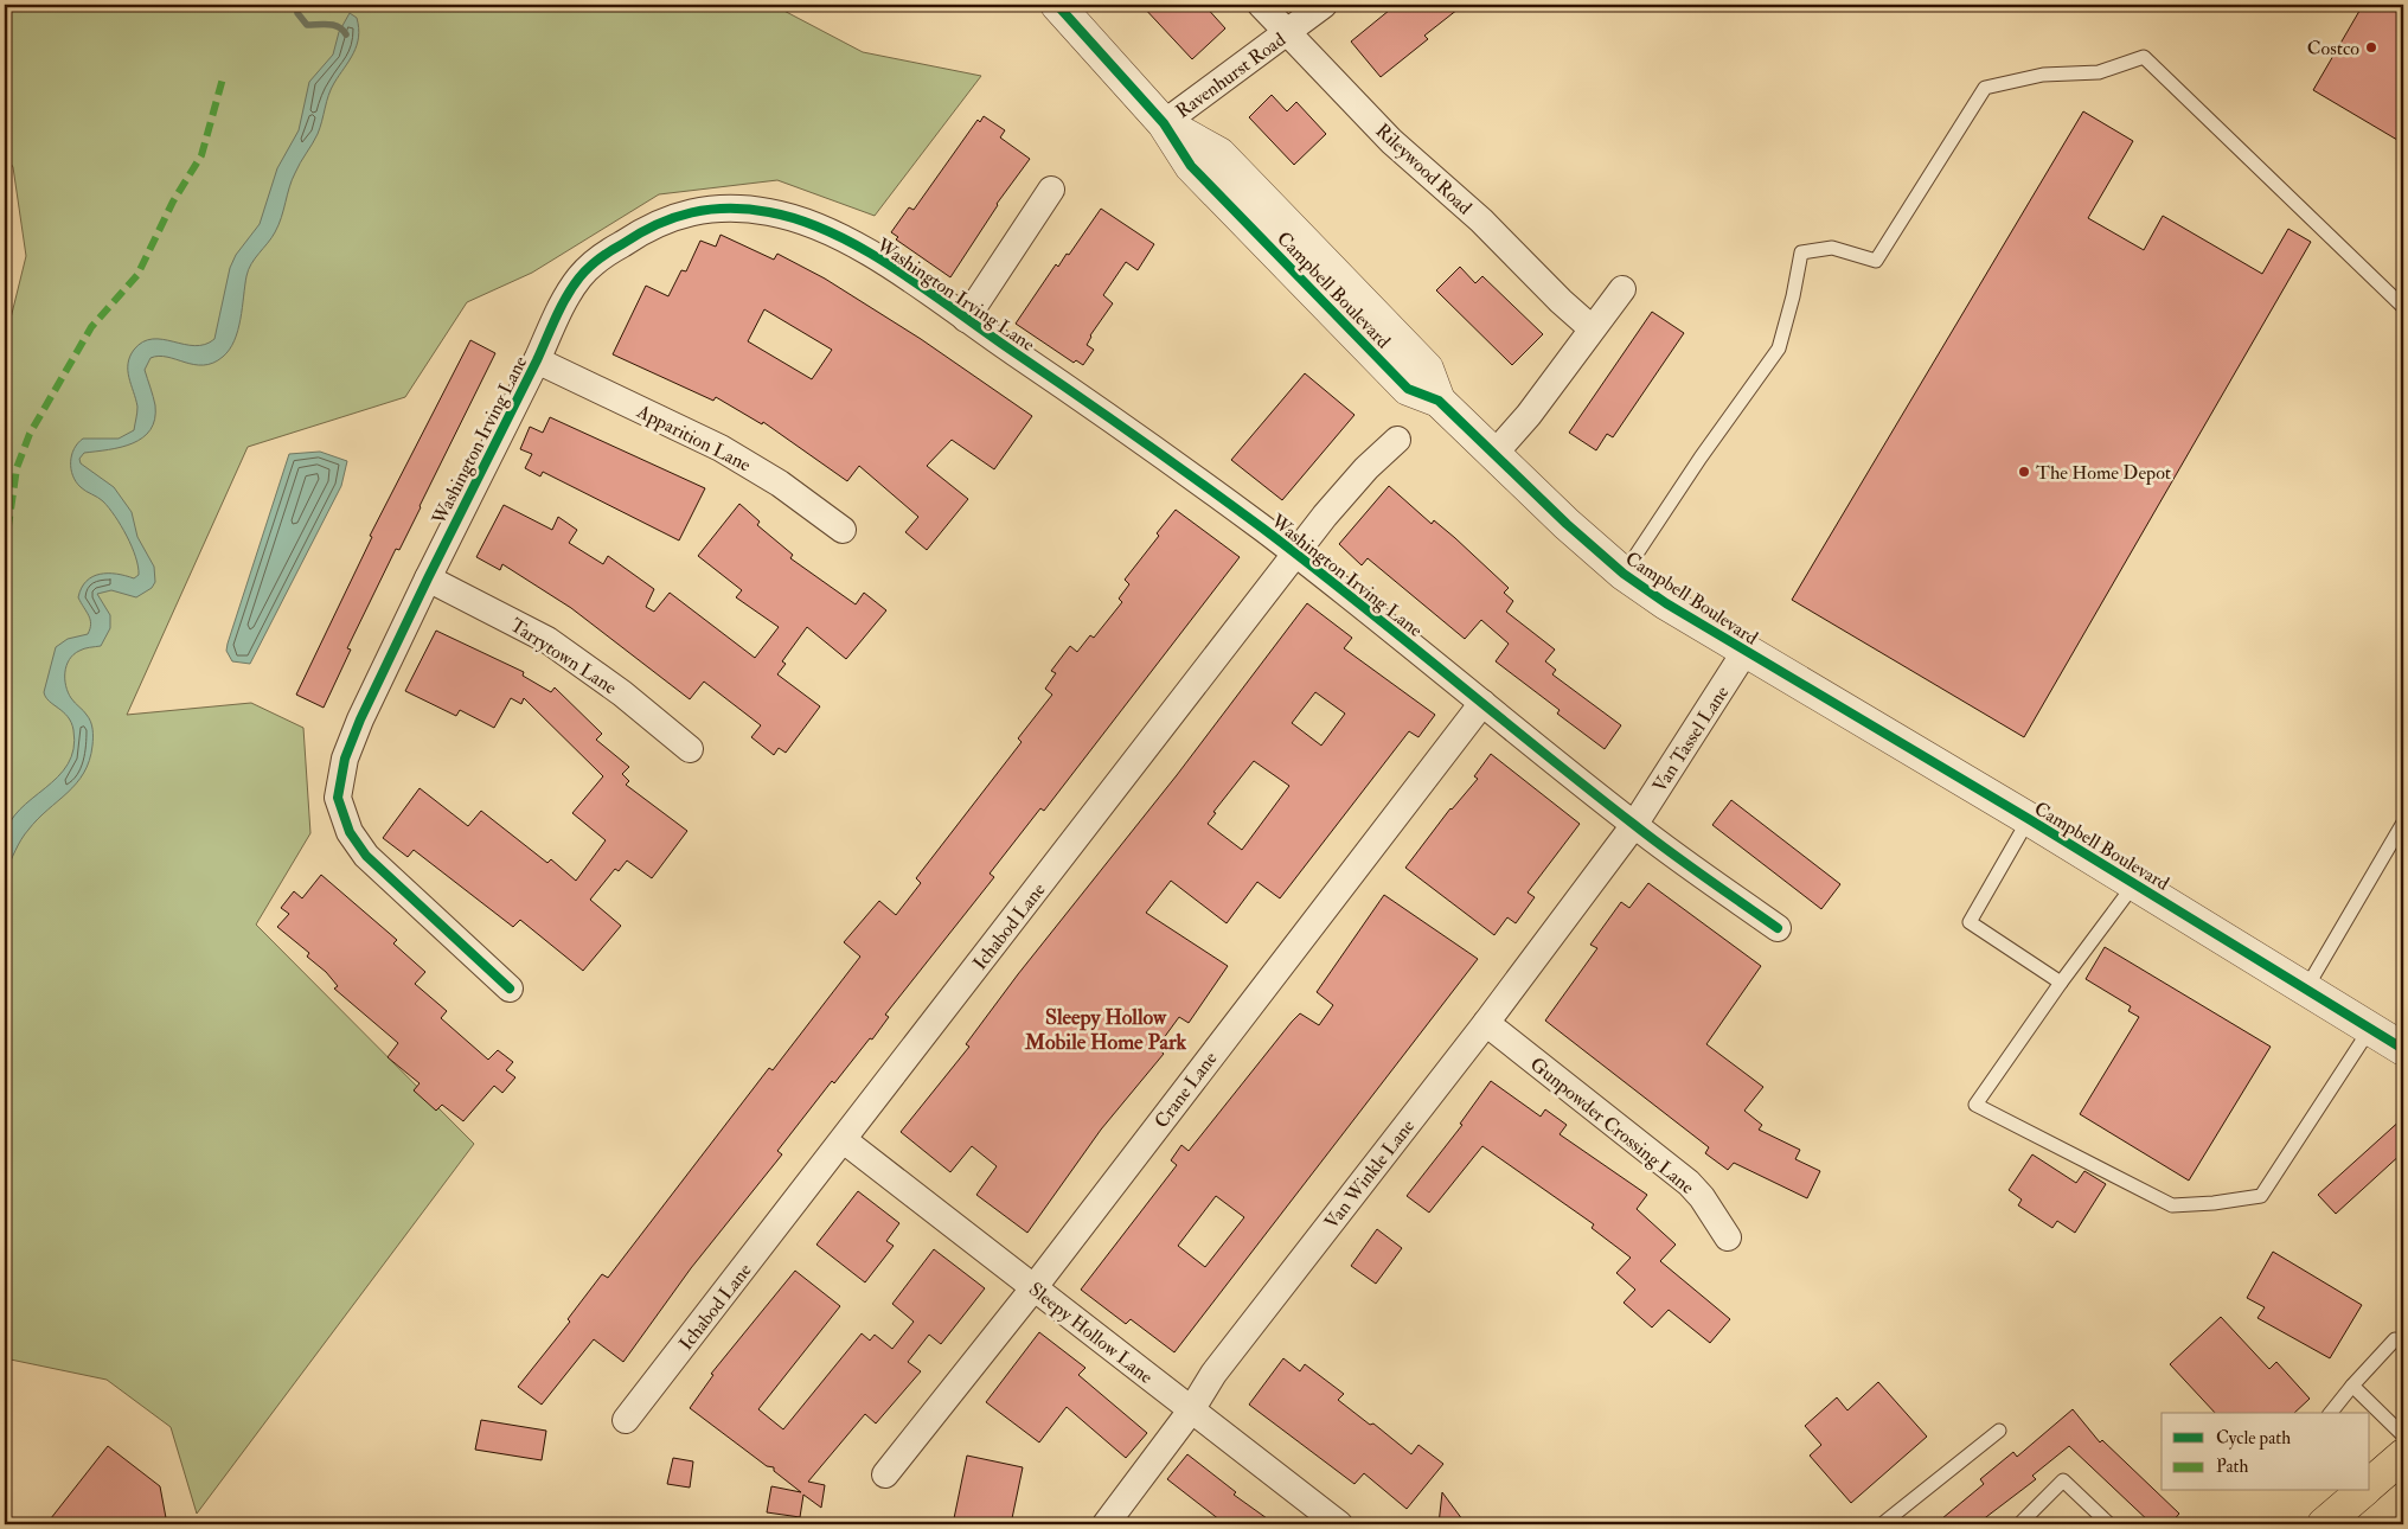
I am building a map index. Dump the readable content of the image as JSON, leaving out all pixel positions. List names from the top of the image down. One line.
{"streets":{"street":["Ravenhurst Road","Rileywood Road","Campbell Boulevard","Washington Irving Lane","Apparition Lane","Tarrytown Lane","Van Tassel Lane","Ichabod Lane","Crane Lane","Gunpowder Crossing Lane","Van Winkle Lane","Sleepy Hollow Lane"]},"crossings":[["Ravenhurst Road","Rileywood Road"],["Ravenhurst Road","Campbell Boulevard"],["Campbell Boulevard","Van Tassel Lane"],["Washington Irving Lane","Apparition Lane"],["Washington Irving Lane","Tarrytown Lane"],["Washington Irving Lane","Van Tassel Lane"],["Washington Irving Lane","Ichabod Lane"],["Washington Irving Lane","Crane Lane"],["Washington Irving Lane","Van Winkle Lane"],["Van Tassel Lane","Van Winkle Lane"],["Ichabod Lane","Sleepy Hollow Lane"],["Crane Lane","Sleepy Hollow Lane"],["Gunpowder Crossing Lane","Van Winkle Lane"],["Van Winkle Lane","Sleepy Hollow Lane"]],"districts":["Sleepy Hollow Mobile Home Park"],"places":["Costco","The Home Depot"],"legend":["Cycle path","Path"]}
